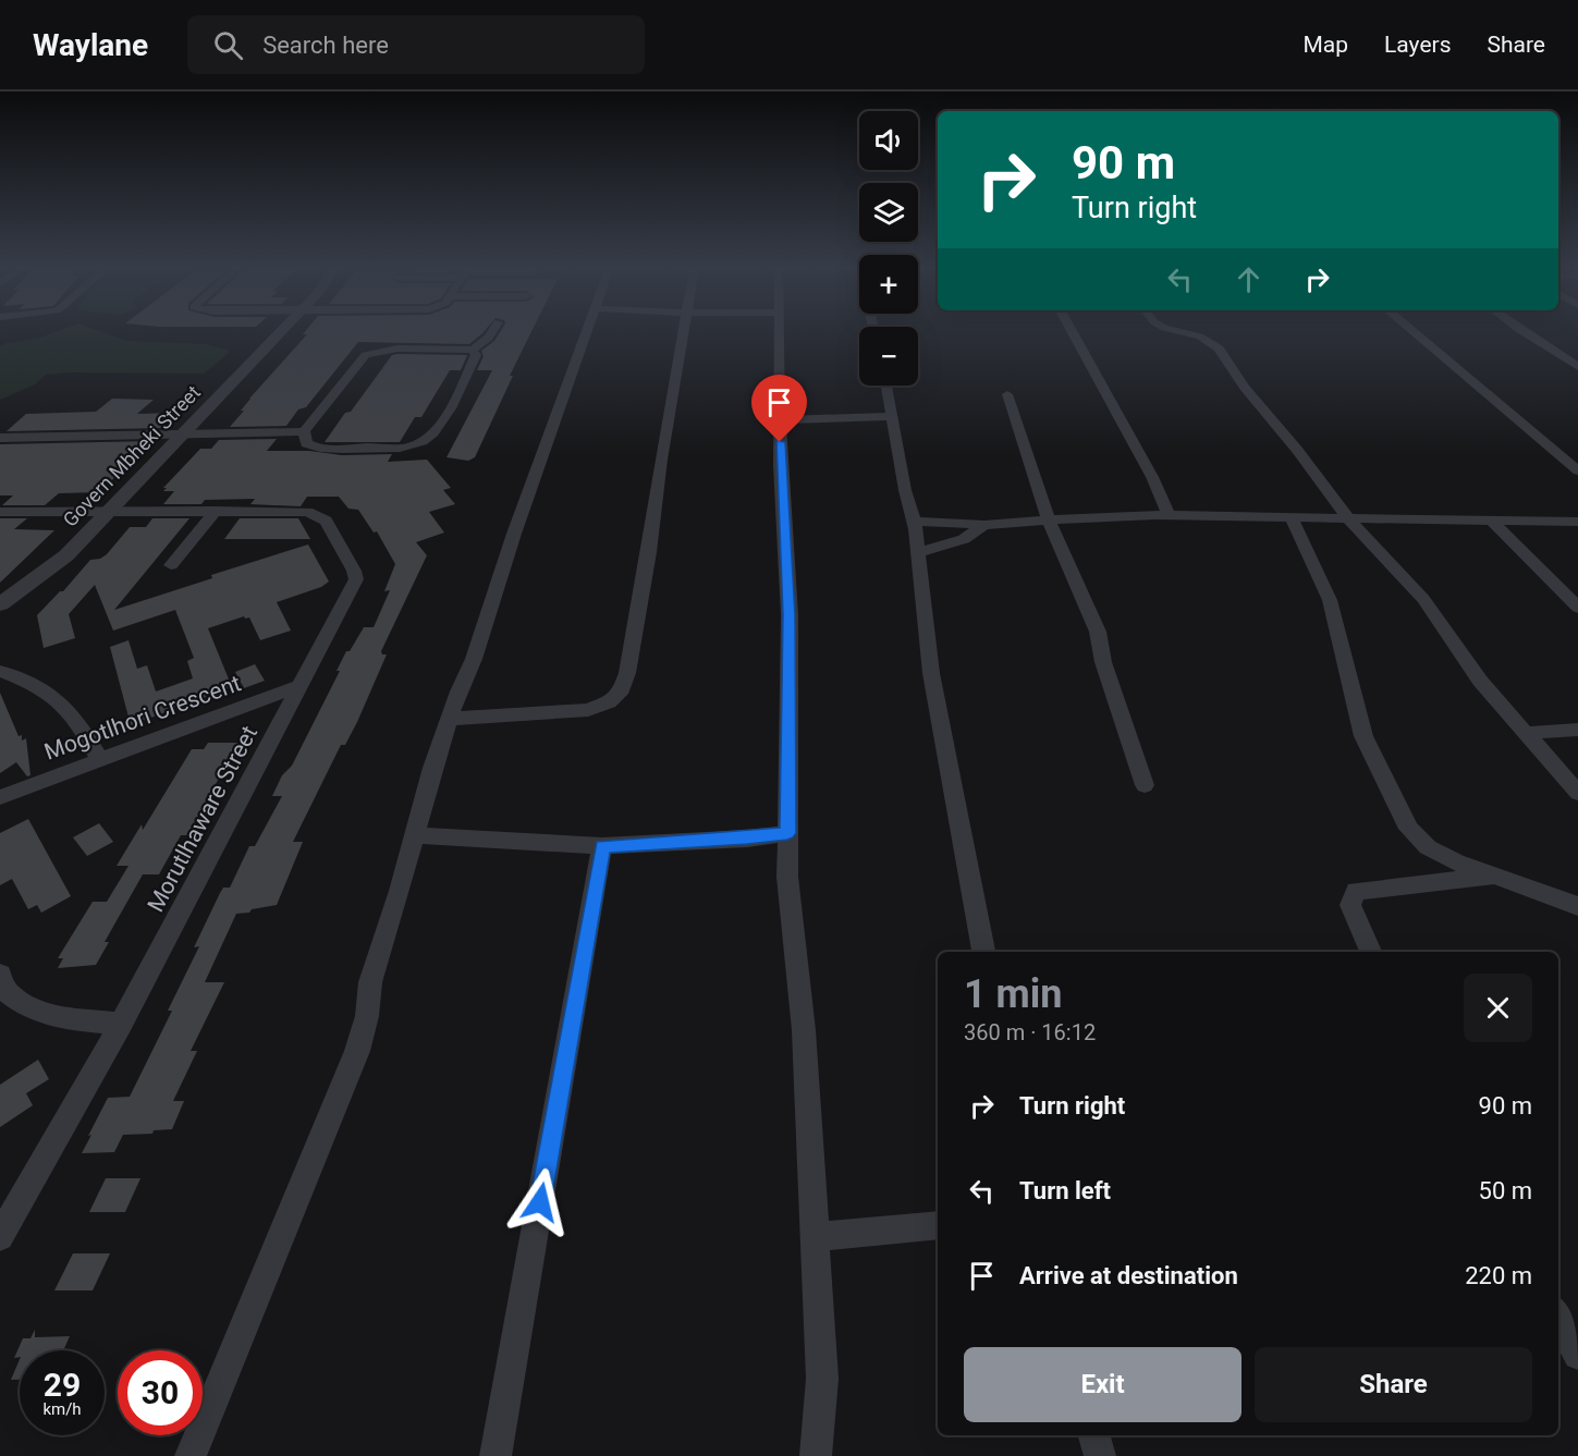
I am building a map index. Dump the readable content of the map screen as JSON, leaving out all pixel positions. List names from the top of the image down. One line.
{"streets":{"street":["Govern Mbheki Street","Mogotlhori Crescent","Morutlhaware Street"]},"crossings":[["Govern Mbheki Street","Morutlhaware Street"],["Mogotlhori Crescent","Morutlhaware Street"]],"page":{"header":"Waylane","search":"Search here","nav":["Map","Layers","Share"],"map_buttons":["+","−"],"turn":["90 m","Turn right"],"heading":["1 min","360 m · 16:12"],"list":[{"name":"Turn right","value":"90 m"},{"name":"Turn left","value":"50 m"},{"name":"Arrive at destination","value":"220 m"}],"buttons":["Exit","Share"],"speed":"29 km/h","limit":"30"}}
